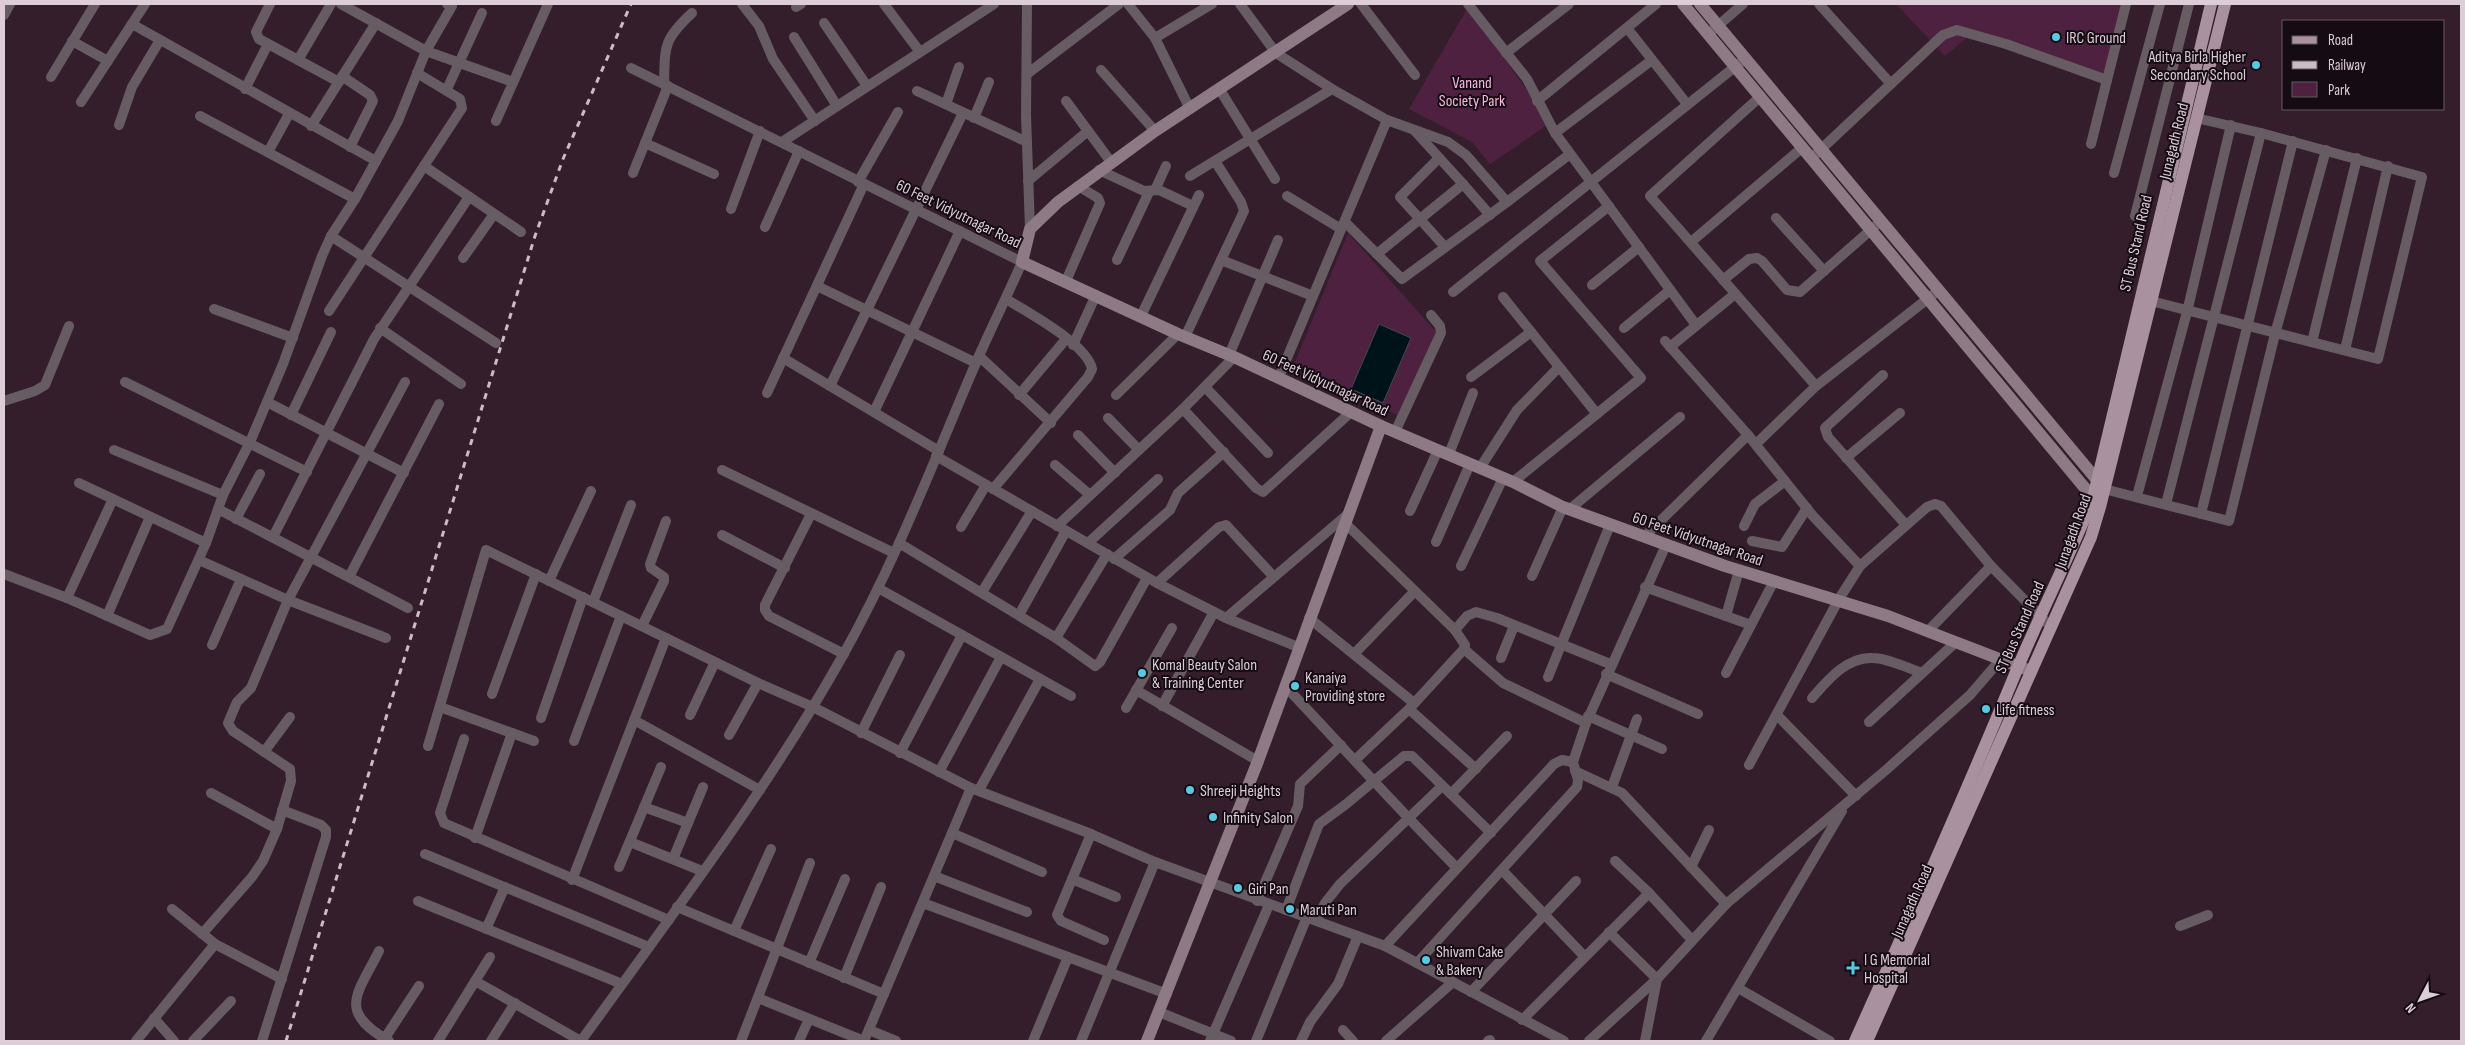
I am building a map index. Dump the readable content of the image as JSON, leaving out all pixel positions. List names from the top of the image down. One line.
{"streets":{"main road":["Junagadh Road","ST Bus Stand Road"],"street":["60 Feet Vidyutnagar Road"]},"crossings":[["Junagadh Road","60 Feet Vidyutnagar Road"],["Junagadh Road","ST Bus Stand Road"],["60 Feet Vidyutnagar Road","ST Bus Stand Road"]],"parks":["Vanand Society Park"],"places":{"other":["IRC Ground","Aditya Birla Higher Secondary School","Komal Beauty Salon & Training Center","Kanaiya Providing store","Life fitness","Shreeji Heights","Infinity Salon","Giri Pan","Maruti Pan","Shivam Cake & Bakery"],"health":["I G Memorial Hospital"]},"legend":["Road","Railway","Park"],"north":"bottom left"}
